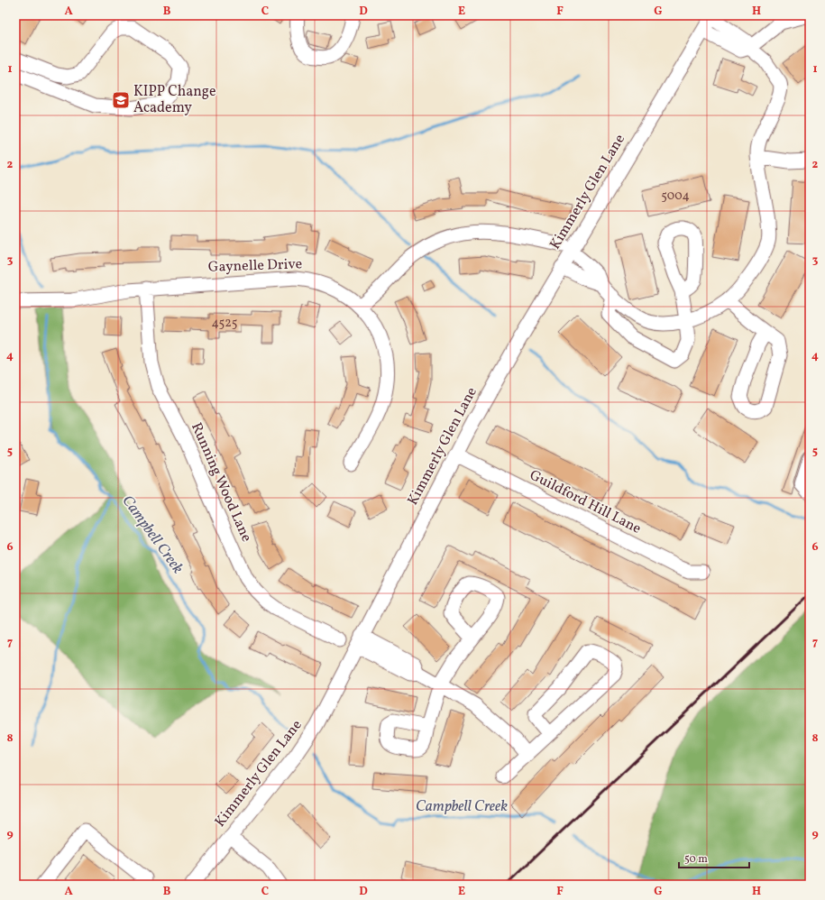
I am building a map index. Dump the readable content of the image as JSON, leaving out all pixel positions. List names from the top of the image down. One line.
{"streets":{"street":["Kimmerly Glen Lane","Gaynelle Drive","Running Wood Lane","Guildford Hill Lane"]},"crossings":[["Kimmerly Glen Lane","Guildford Hill Lane"],["Gaynelle Drive","Running Wood Lane"]],"water":["Campbell Creek"],"places":{"school or university":["KIPP Change Academy"]},"house_numbers":["5004","4525"],"scale_bar":"50 m","grid":{"columns":["A","B","C","D","E","F","G","H"],"rows":["1","2","3","4","5","6","7","8","9"]}}
